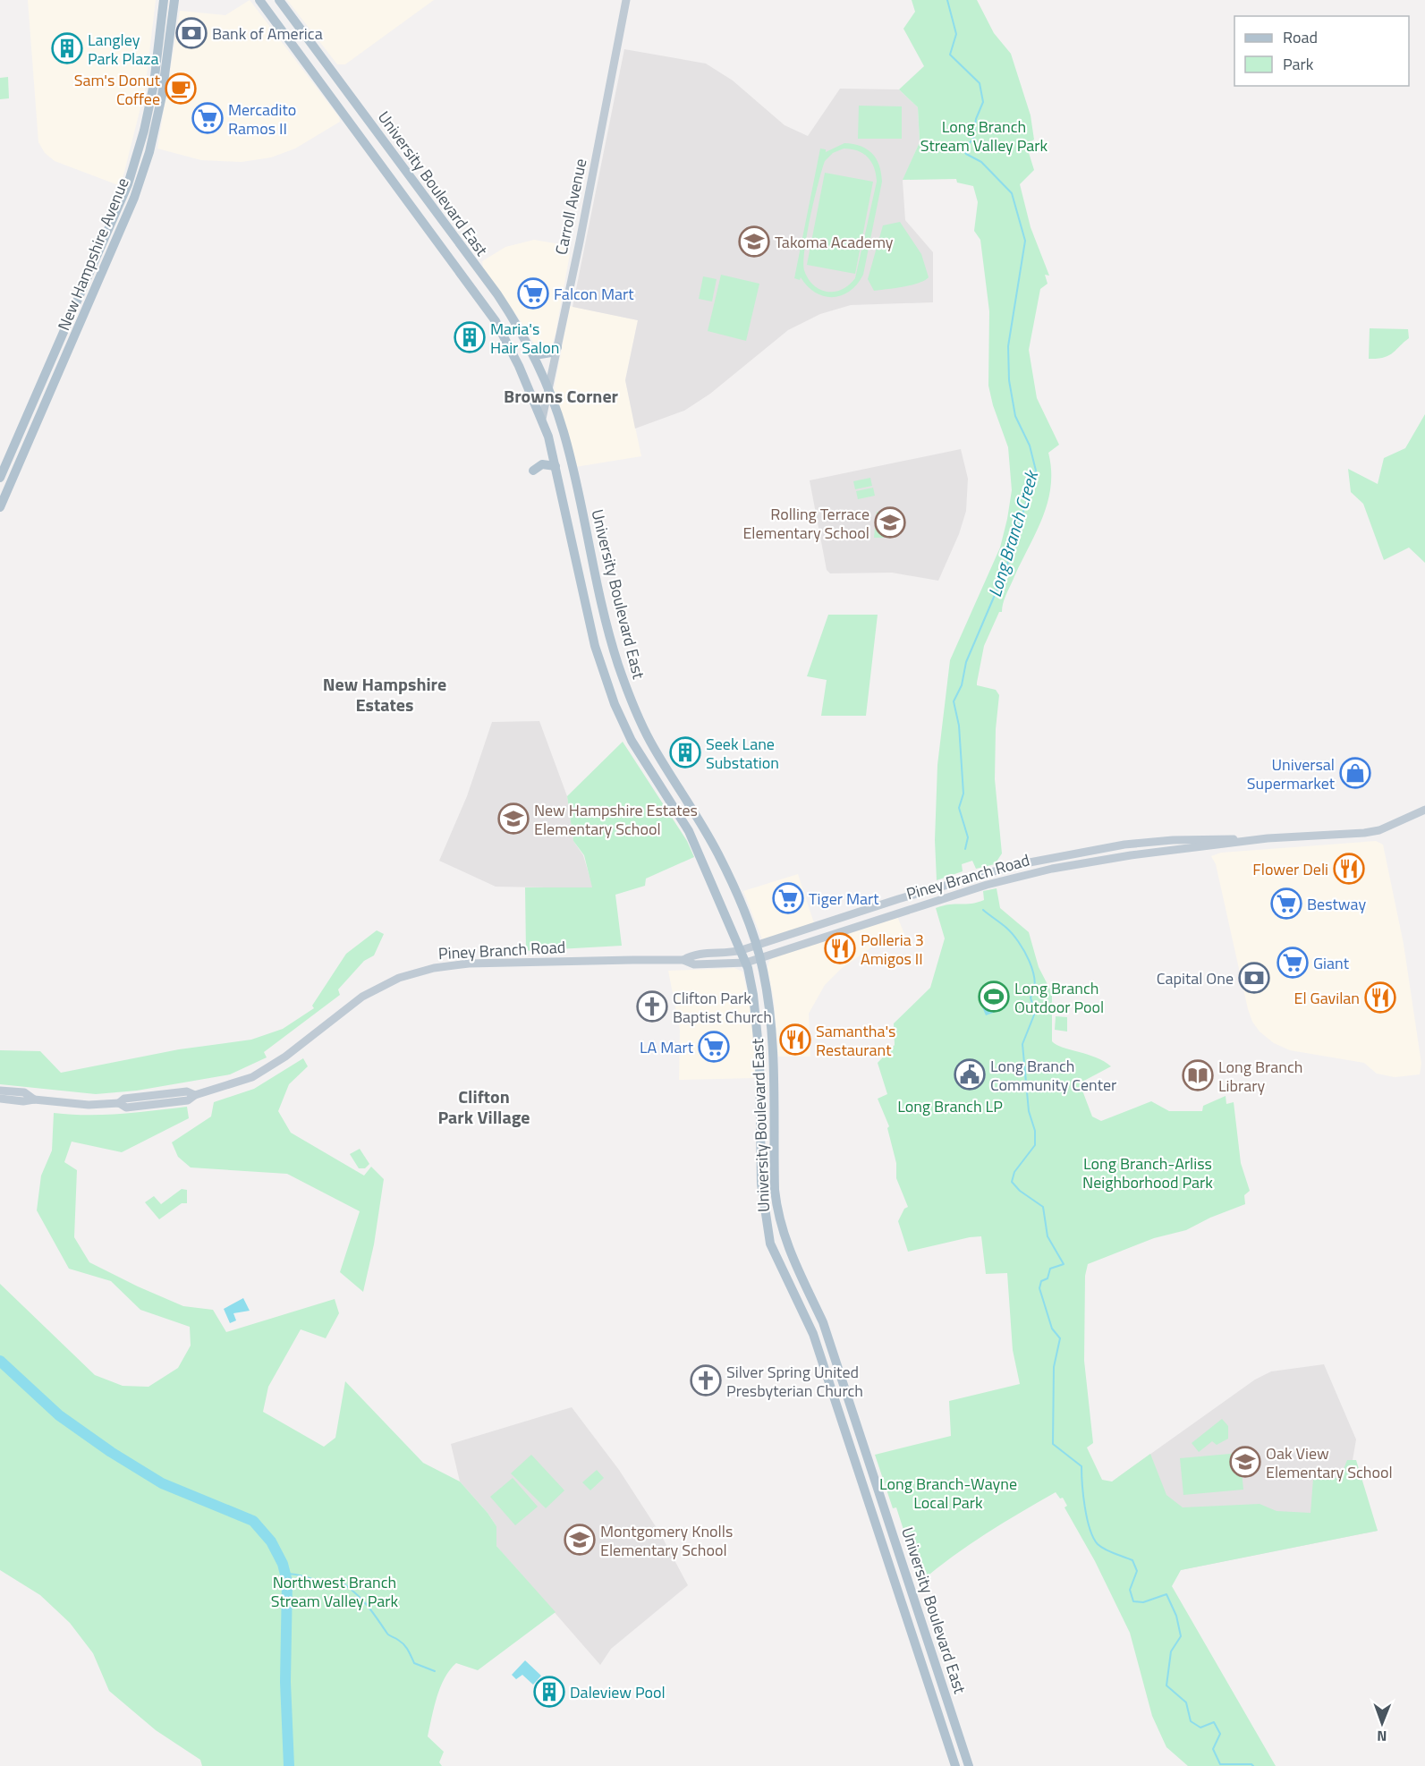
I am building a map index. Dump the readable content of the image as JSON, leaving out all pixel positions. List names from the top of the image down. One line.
{"streets":{"main road":["University Boulevard East","Carroll Avenue","New Hampshire Avenue","Piney Branch Road"]},"crossings":[["University Boulevard East","Carroll Avenue"],["University Boulevard East","Piney Branch Road"]],"districts":["Browns Corner","New Hampshire Estates","Clifton Park Village"],"water":["Long Branch Creek"],"parks":["Long Branch Stream Valley Park","Long Branch LP","Long Branch-Arliss Neighborhood Park","Long Branch-Wayne Local Park","Northwest Branch Stream Valley Park"],"places":{"bank":["Bank of America","Capital One"],"building":["Langley Park Plaza","Maria's Hair Salon","Seek Lane Substation","Daleview Pool"],"cafe":["Sam's Donut Coffee"],"supermarket":["Mercadito Ramos II","Falcon Mart","Tiger Mart","Bestway","Giant","LA Mart"],"school or university":["Takoma Academy","Rolling Terrace Elementary School","New Hampshire Estates Elementary School","Oak View Elementary School","Montgomery Knolls Elementary School"],"shop":["Universal Supermarket"],"restaurant":["Flower Deli","Polleria 3 Amigos II","El Gavilan","Samantha's Restaurant"],"sports":["Long Branch Outdoor Pool"],"church":["Clifton Park Baptist Church","Silver Spring United Presbyterian Church"],"public building":["Long Branch Community Center"],"library":["Long Branch Library"]},"legend":["Road","Park"],"north":"bottom"}
